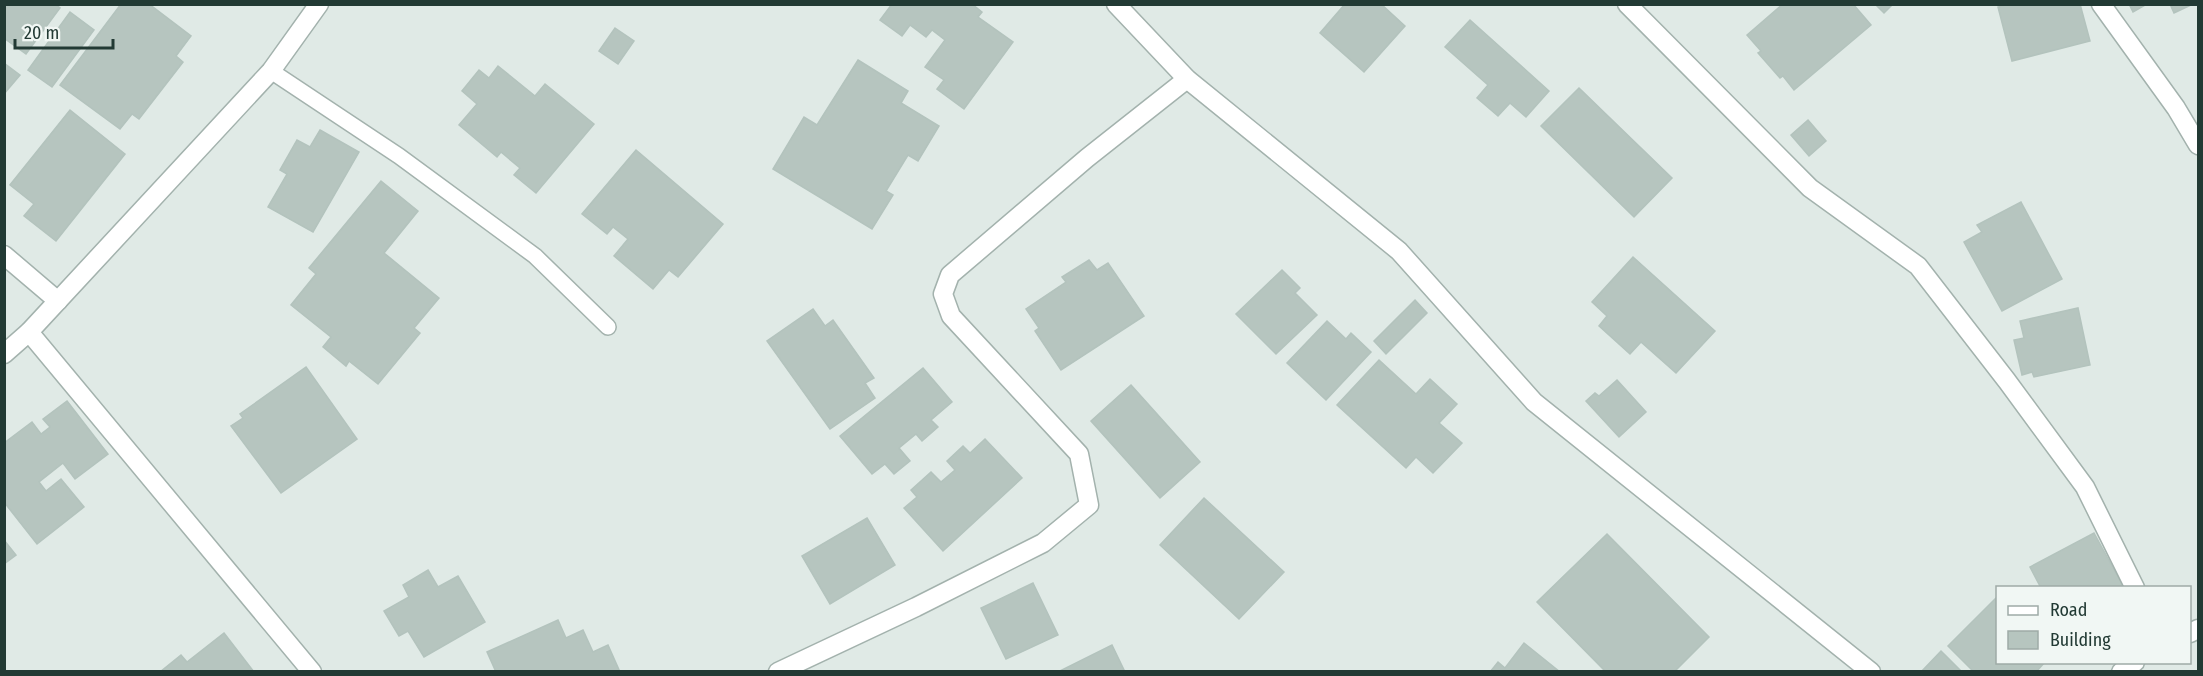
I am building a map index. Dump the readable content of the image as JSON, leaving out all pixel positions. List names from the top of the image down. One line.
{"legend":["Road","Building"],"scale_bar":"20 m"}
